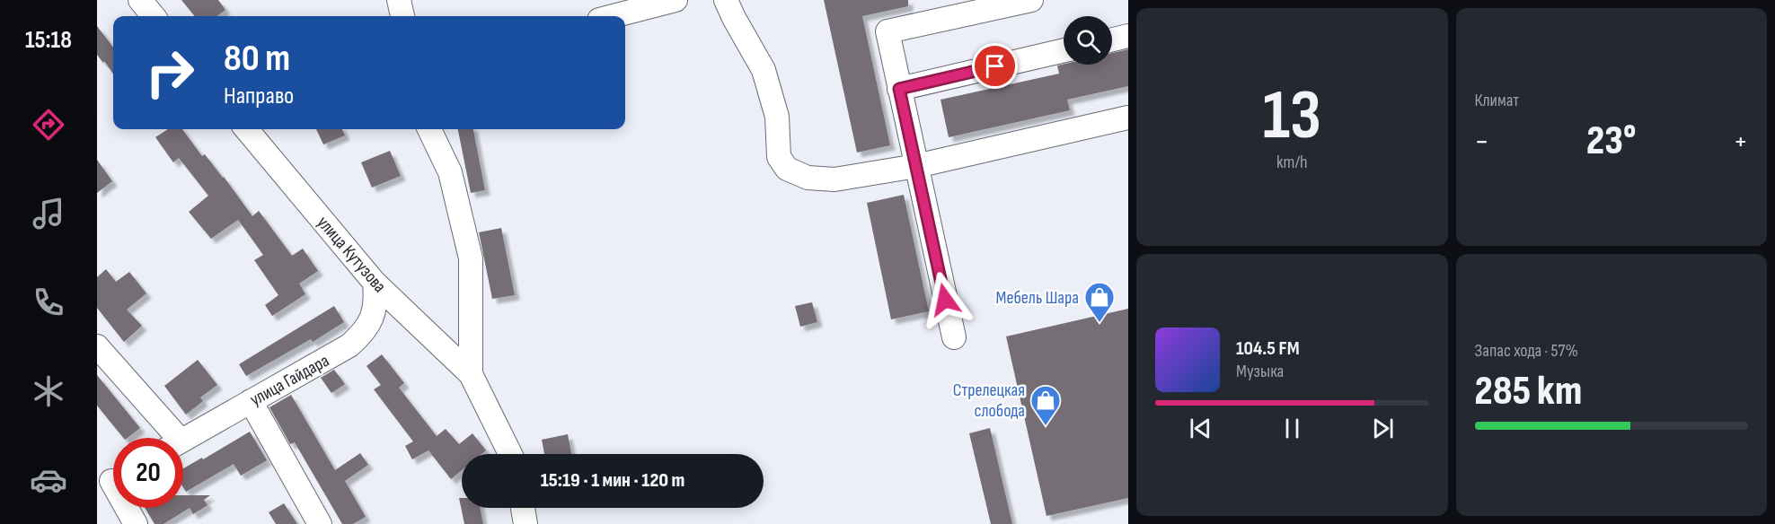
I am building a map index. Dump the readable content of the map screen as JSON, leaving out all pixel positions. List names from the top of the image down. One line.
{"streets":{"street":["улица Кутузова","улица Гайдара"]},"crossings":[["улица Кутузова","улица Гайдара"]],"places":{"shop":["Мебель Шара","Стрелецкая слобода"]},"page":{"tabs":"15:18","tile":[["13","km/h"],"Климат",["Запас хода · 57%","285 km"]],"turn":["80 m","Направо"],"heat":["−","23°","+"],"song":["104.5 FM","Музыка"],"limit":"20","trip":"15:19 · 1 мин · 120 m"}}
